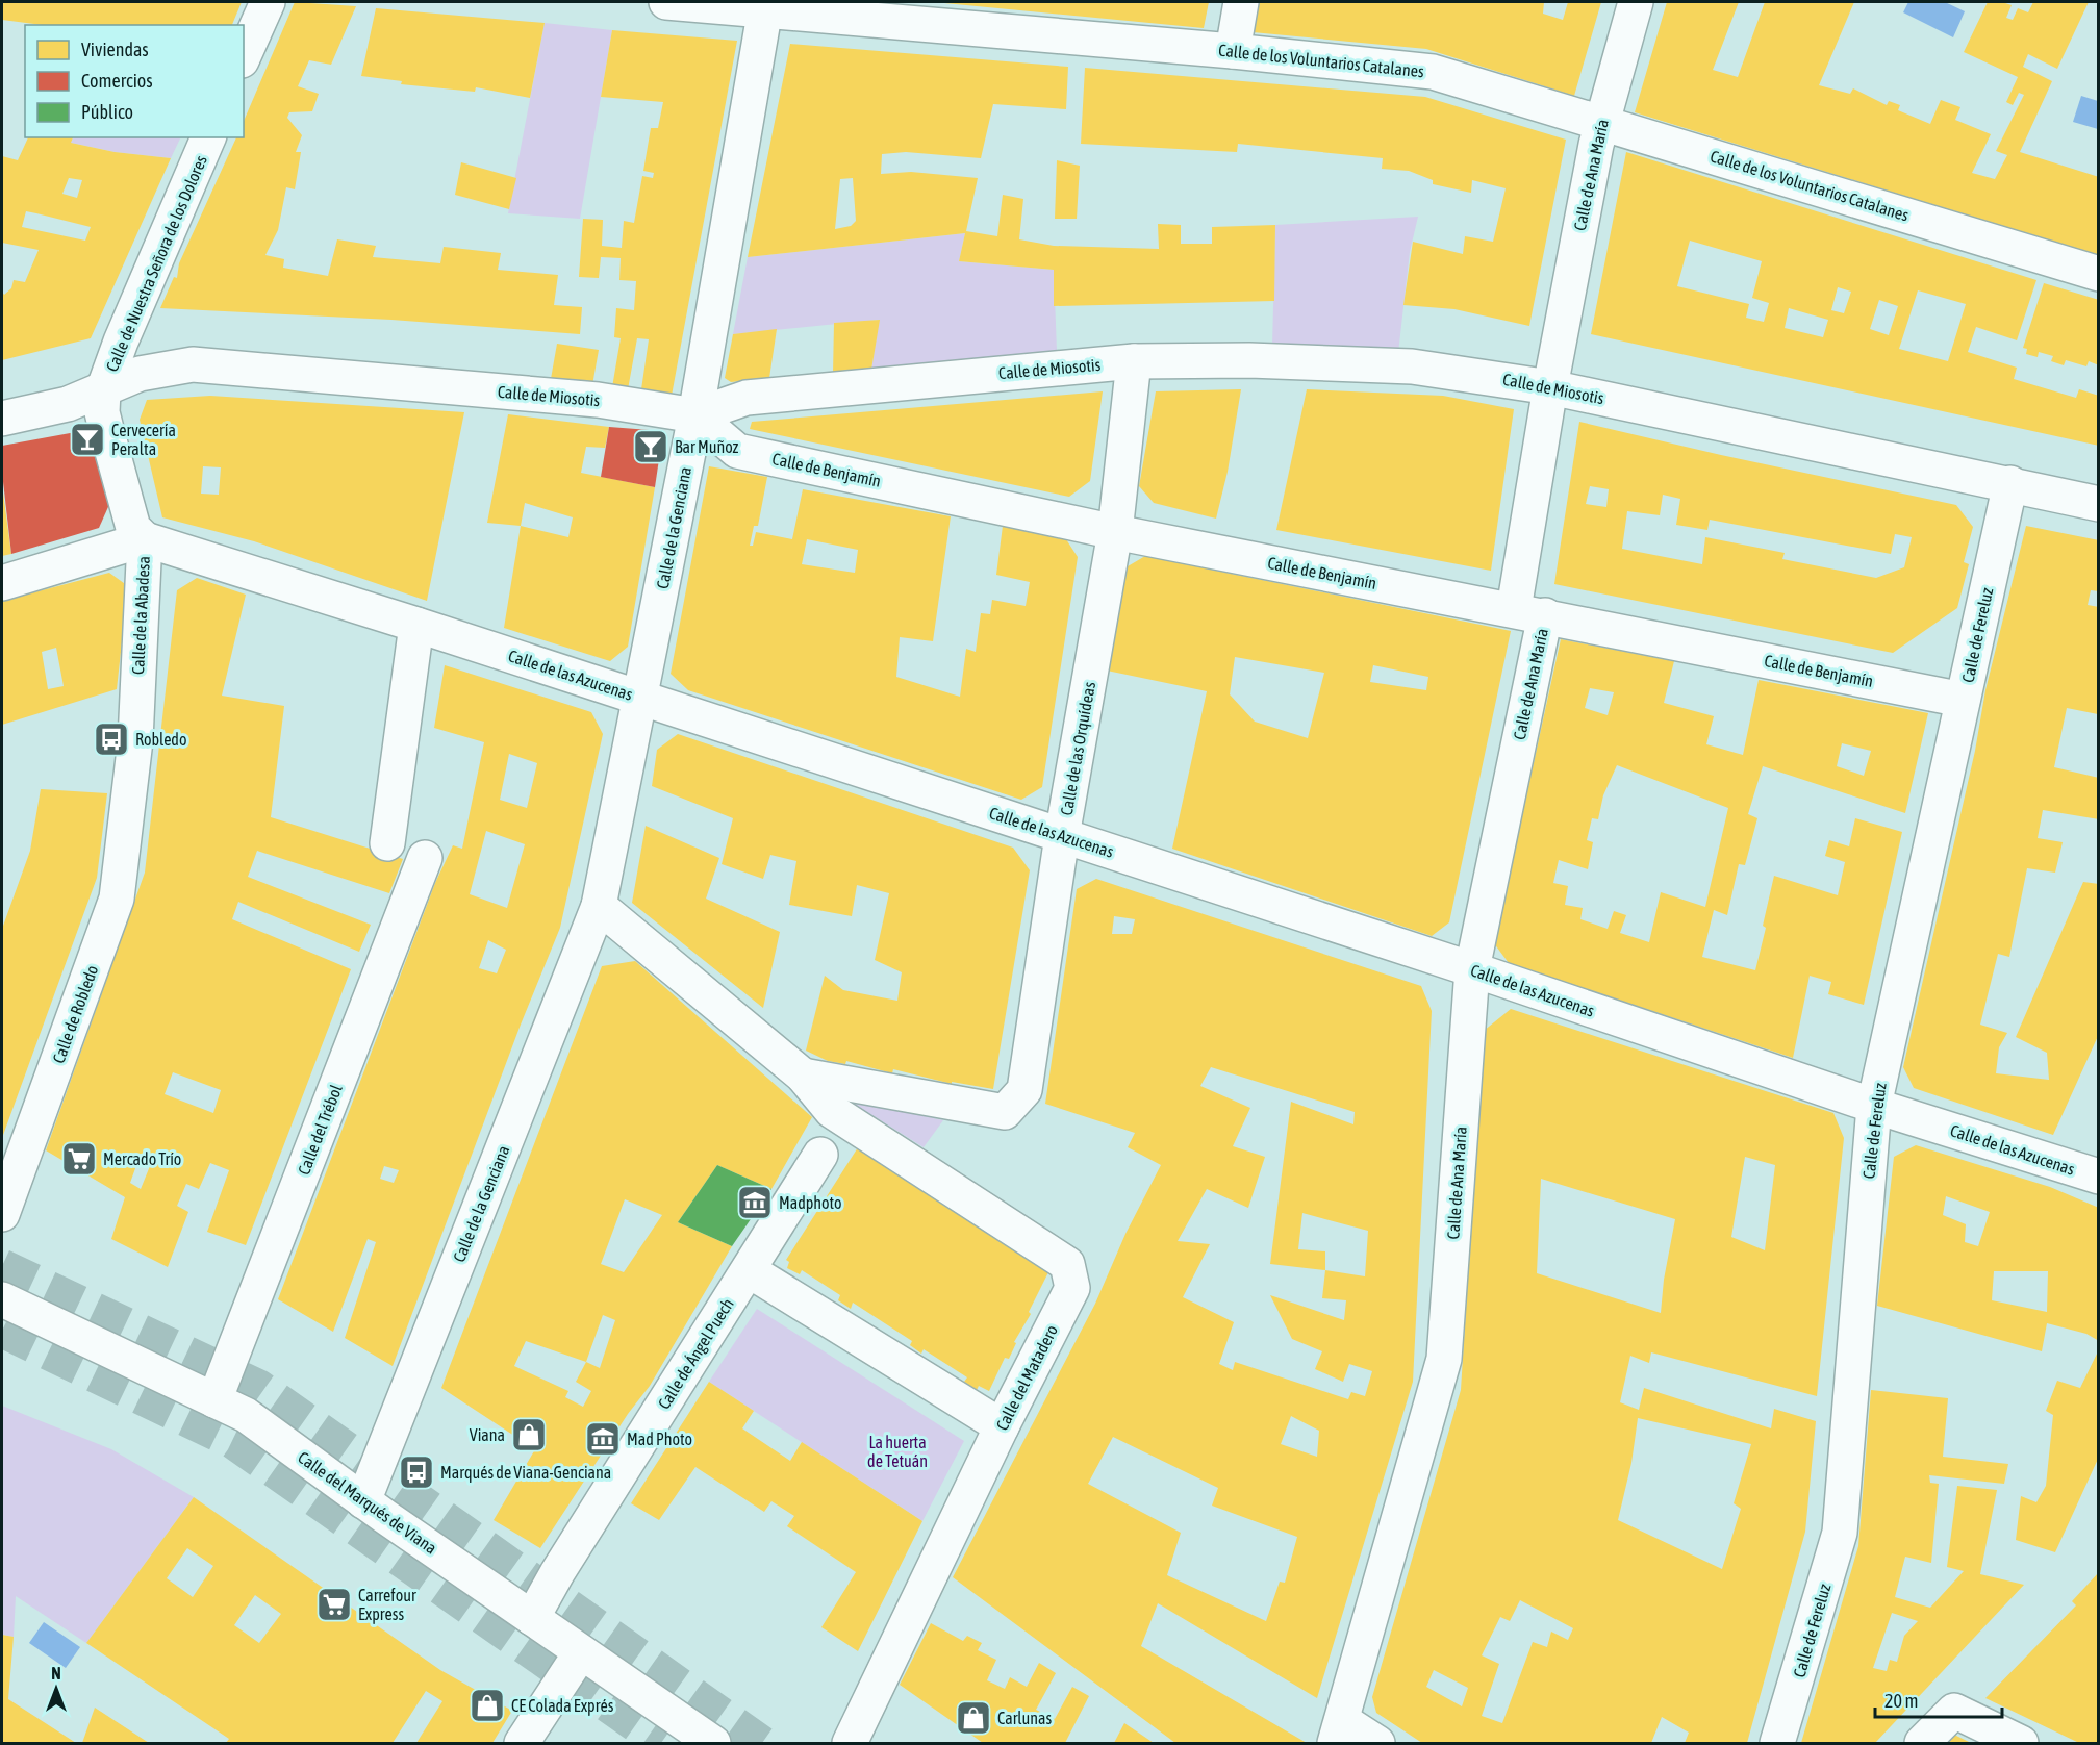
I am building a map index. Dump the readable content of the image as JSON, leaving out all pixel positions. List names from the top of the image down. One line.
{"streets":{"street":["Calle de los Voluntarios Catalanes","Calle de Ana María","Calle de Nuestra Señora de los Dolores","Calle de Miosotis","Calle de Benjamín","Calle de la Genciana","Calle de la Abadesa","Calle de Fereluz","Calle de las Azucenas","Calle de las Orquídeas","Calle de Robledo","Calle del Trébol","Calle de Ángel Puech","Calle del Matadero","Calle del Marqués de Viana"]},"crossings":[["Calle de los Voluntarios Catalanes","Calle de Ana María"],["Calle de los Voluntarios Catalanes","Calle de la Genciana"],["Calle de Ana María","Calle de Miosotis"],["Calle de Ana María","Calle de Benjamín"],["Calle de Ana María","Calle de las Azucenas"],["Calle de Nuestra Señora de los Dolores","Calle de Miosotis"],["Calle de Nuestra Señora de los Dolores","Calle de la Abadesa"],["Calle de Miosotis","Calle de Benjamín"],["Calle de Miosotis","Calle de la Genciana"],["Calle de Miosotis","Calle de la Abadesa"],["Calle de Miosotis","Calle de Fereluz"],["Calle de Miosotis","Calle de las Orquídeas"],["Calle de Benjamín","Calle de la Genciana"],["Calle de Benjamín","Calle de Fereluz"],["Calle de Benjamín","Calle de las Orquídeas"],["Calle de la Genciana","Calle de las Azucenas"],["Calle de la Genciana","Calle del Marqués de Viana"],["Calle de la Abadesa","Calle de las Azucenas"],["Calle de la Abadesa","Calle de Robledo"],["Calle de Fereluz","Calle de las Azucenas"],["Calle de las Azucenas","Calle de las Orquídeas"],["Calle de las Orquídeas","Calle del Matadero"],["Calle del Trébol","Calle del Marqués de Viana"],["Calle de Ángel Puech","Calle del Marqués de Viana"]],"parks":["La huerta de Tetuán"],"places":{"bar":["Cervecería Peralta","Bar Muñoz"],"bus stop":["Robledo","Marqués de Viana-Genciana"],"supermarket":["Mercado Trío","Carrefour Express"],"museum":["Madphoto","Mad Photo"],"shop":["Viana","CE Colada Exprés","Carlunas"]},"legend":["Viviendas","Comercios","Público"],"scale_bar":"20 m","north":"top"}
